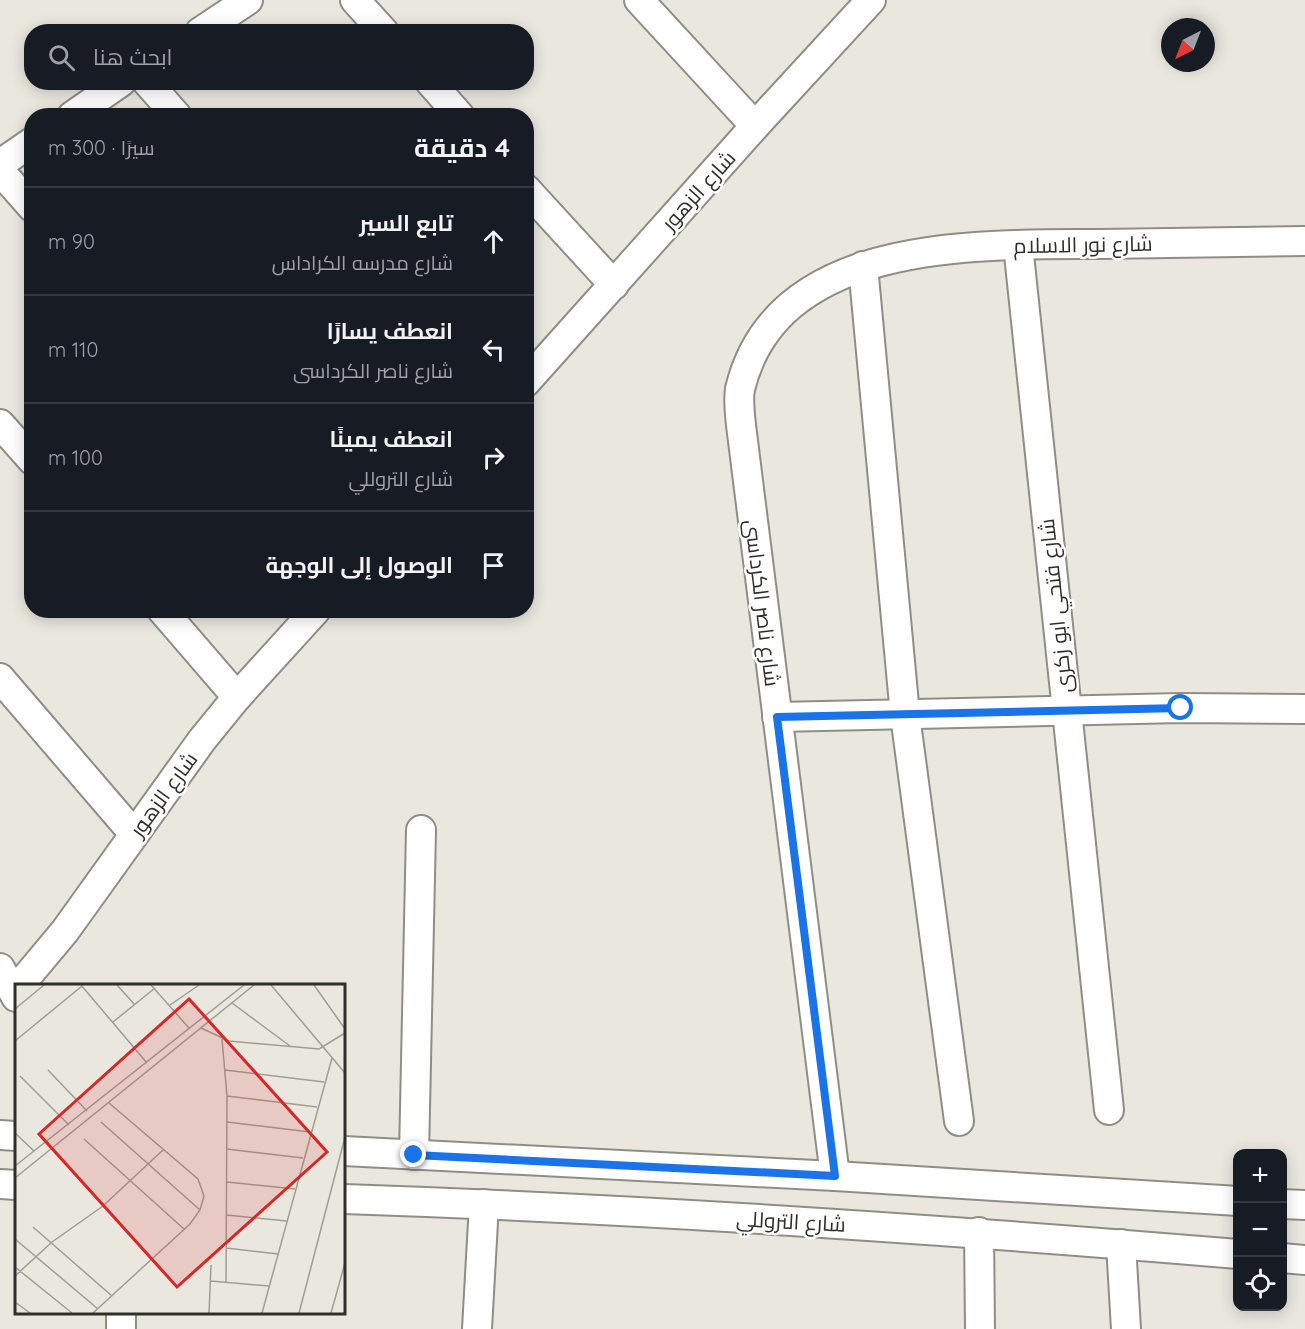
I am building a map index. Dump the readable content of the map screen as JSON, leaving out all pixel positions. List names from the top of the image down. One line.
{"streets":{"street":["شارع الزهور","شارع نور الاسلام","شارع ناصر الكرداسى","شارع فتحي ابو زكرى","شارع التروللي"]},"crossings":[["شارع نور الاسلام","شارع ناصر الكرداسى"],["شارع نور الاسلام","شارع فتحي ابو زكرى"]],"north":"bottom left","page":{"search":"ابحث هنا","heading":["4 دقيقة","سيرًا · 300 m"],"list":[["تابع السير","شارع مدرسه الكراداس","90 m"],["انعطف يسارًا","شارع ناصر الكرداسى","110 m"],["انعطف يمينًا","شارع التروللي","100 m"],"الوصول إلى الوجهة"],"map_buttons":["+","−"]}}
